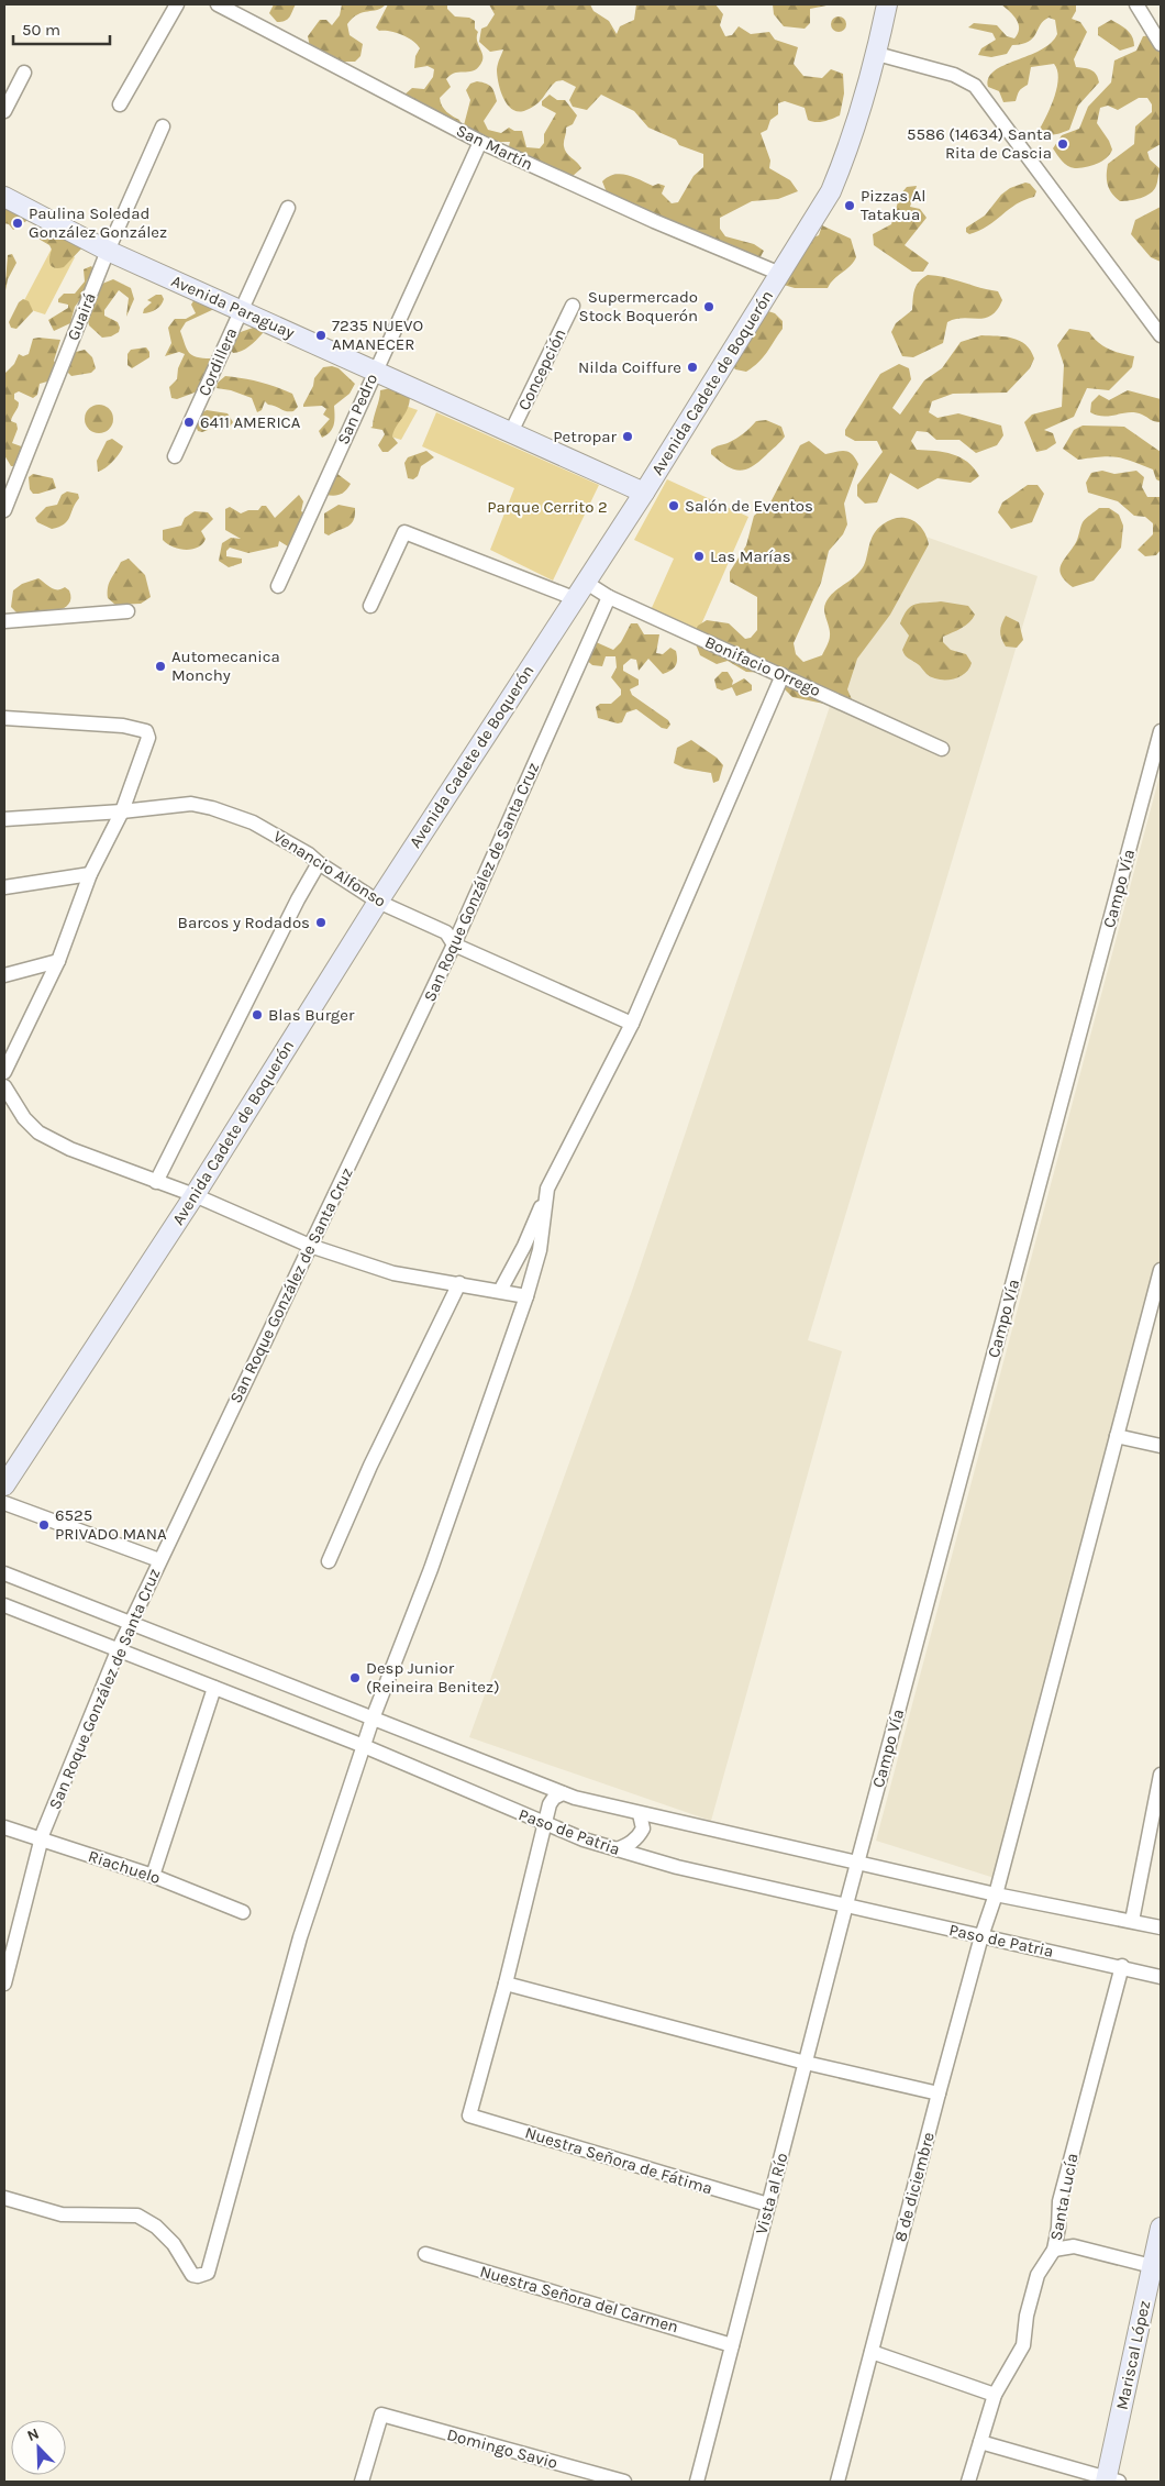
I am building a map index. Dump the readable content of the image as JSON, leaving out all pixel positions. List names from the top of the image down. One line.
{"streets":{"main road":["Avenida Paraguay","Avenida Cadete de Boquerón","Mariscal López"],"street":["San Martín","Guairá","Cordillera","Concepción","San Pedro","Bonifacio Orrego","Venancio Alfonso","San Roque González de Santa Cruz","Campo Vía","Paso de Patria","Riachuelo","Nuestra Señora de Fátima","8 de diciembre","Vista al Río","Santa Lucía","Nuestra Señora del Carmen","Domingo Savio"]},"crossings":[["San Martín","Avenida Cadete de Boquerón"],["San Martín","San Pedro"],["Avenida Paraguay","Guairá"],["Avenida Paraguay","Cordillera"],["Avenida Paraguay","Concepción"],["Avenida Paraguay","Avenida Cadete de Boquerón"],["Avenida Paraguay","San Pedro"],["Avenida Cadete de Boquerón","Bonifacio Orrego"],["Avenida Cadete de Boquerón","Venancio Alfonso"],["Bonifacio Orrego","San Roque González de Santa Cruz"],["Venancio Alfonso","San Roque González de Santa Cruz"],["San Roque González de Santa Cruz","Paso de Patria"],["San Roque González de Santa Cruz","Riachuelo"],["Campo Vía","Paso de Patria"],["Campo Vía","Vista al Río"],["Paso de Patria","8 de diciembre"],["Paso de Patria","Vista al Río"],["Paso de Patria","Santa Lucía"],["Nuestra Señora de Fátima","Vista al Río"],["Vista al Río","Nuestra Señora del Carmen"]],"parks":["Parque Cerrito 2"],"places":["5586 (14634) Santa Rita de Cascia","Pizzas Al Tatakua","Paulina Soledad González González","Supermercado Stock Boquerón","7235 NUEVO AMANECER","Nilda Coiffure","6411 AMERICA","Petropar","Salón de Eventos","Las Marías","Automecanica Monchy","Barcos y Rodados","Blas Burger","6525 PRIVADO MANA","Desp Junior (Reineira Benitez)"],"scale_bar":"50 m","north":"top left"}
